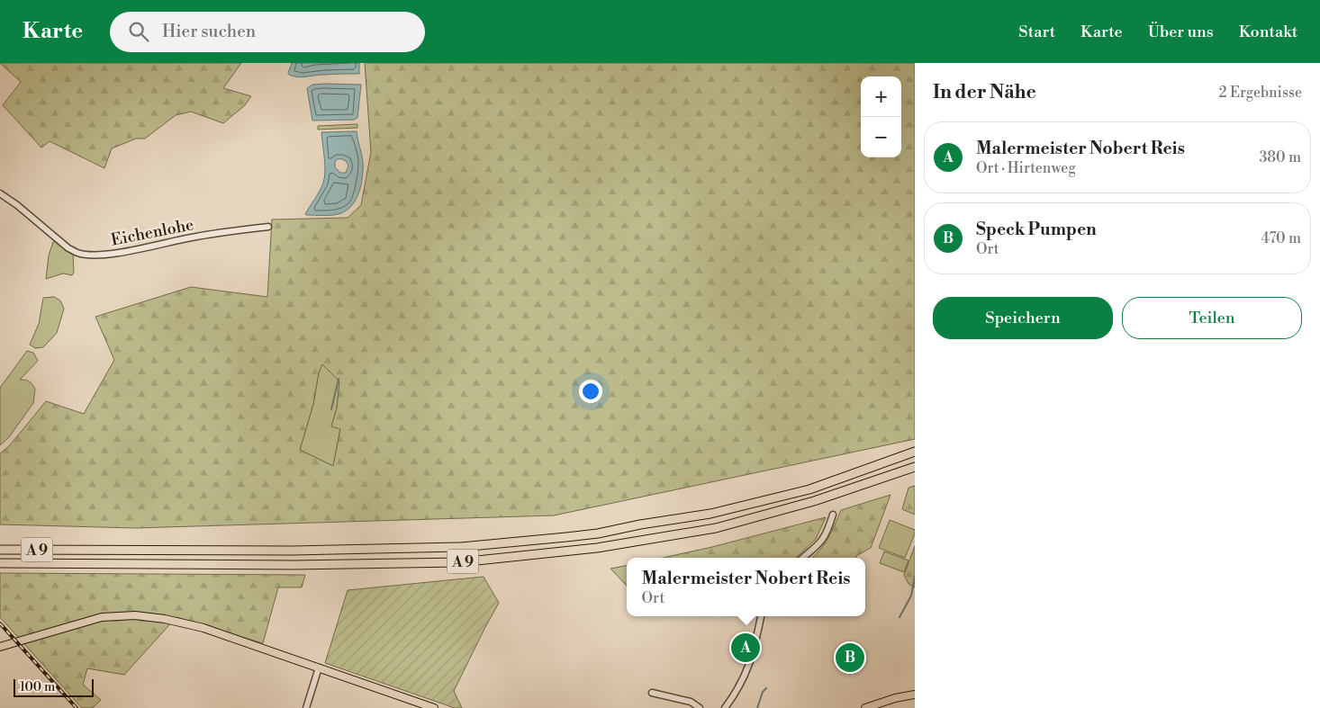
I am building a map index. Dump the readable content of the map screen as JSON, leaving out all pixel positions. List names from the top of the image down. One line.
{"streets":{"highway":["A 9"],"street":["Eichenlohe"]},"scale_bar":"100 m","page":{"header":"Karte","search":"Hier suchen","nav":["Start","Karte","Über uns","Kontakt"],"heading":["In der Nähe","2 Ergebnisse"],"map_buttons":["+","−"],"list":[{"mark":"A","name":"Malermeister Nobert Reis","note":"Ort · Hirtenweg","value":"380 m"},{"mark":"B","name":"Speck Pumpen","note":"Ort","value":"470 m"}],"buttons":["Speichern","Teilen"],"popup":["Malermeister Nobert Reis","Ort"],"pins":["A","B"],"scale":"100 m"}}
